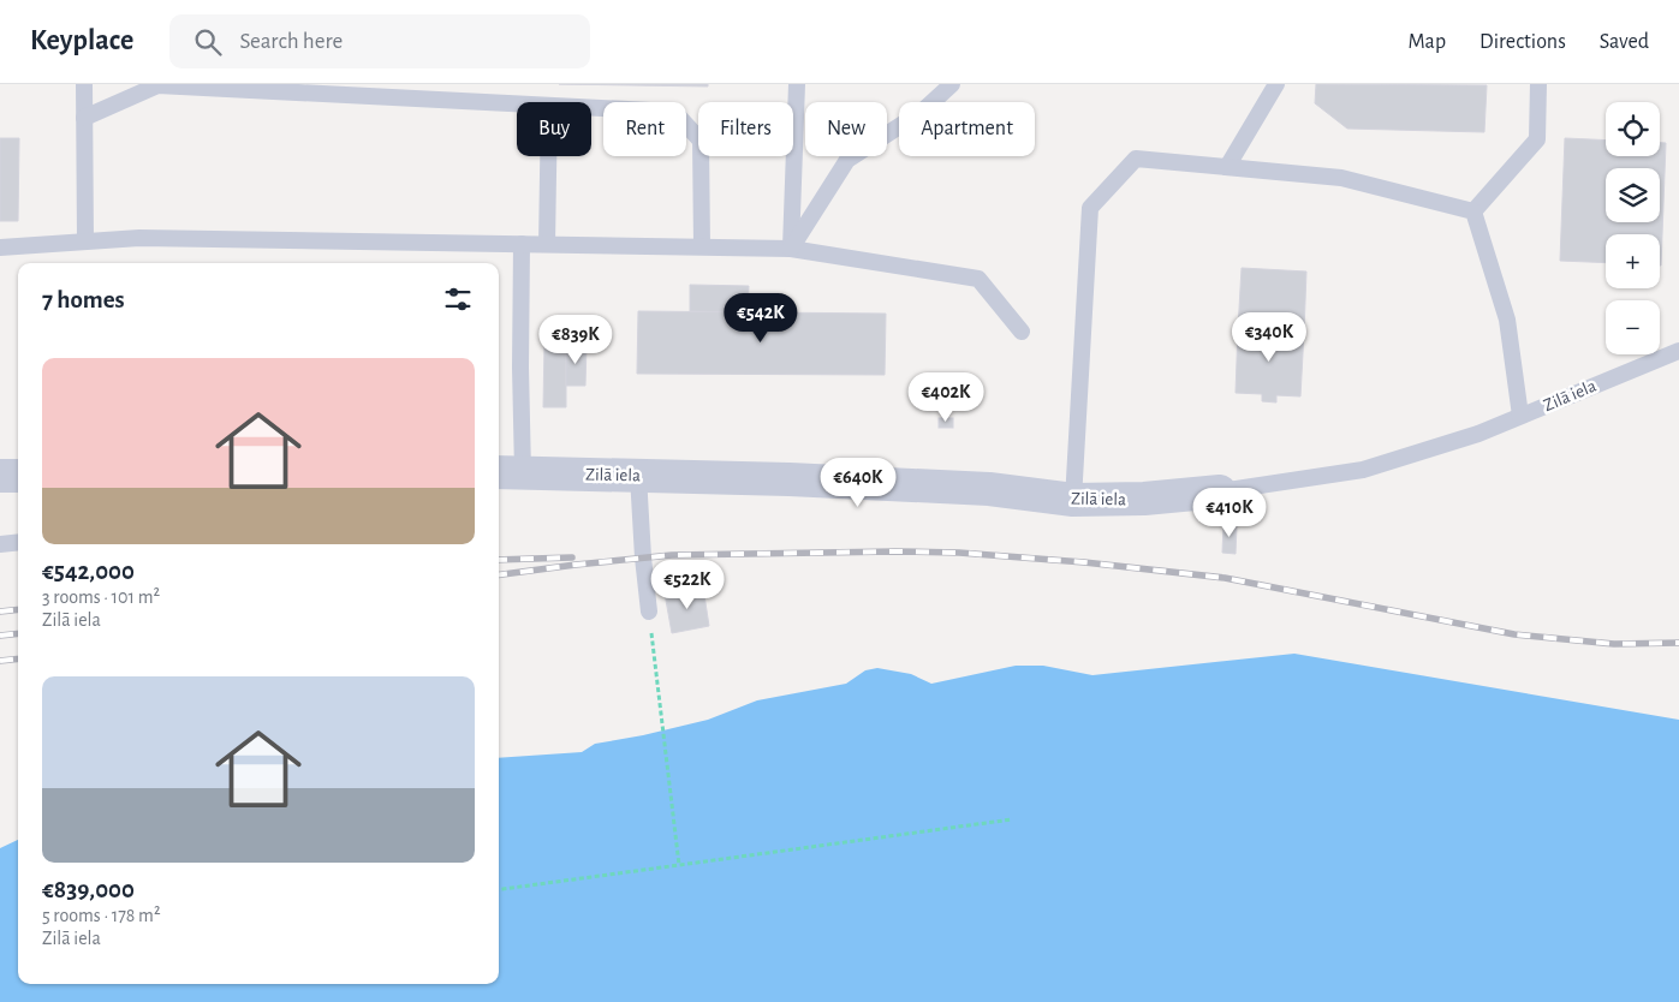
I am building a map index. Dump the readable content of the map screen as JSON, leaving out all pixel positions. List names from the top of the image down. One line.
{"streets":{"street":["Zilā iela"]},"page":{"header":"Keyplace","search":"Search here","nav":["Map","Directions","Saved"],"map_buttons":["+","−"],"chip":["Buy","Rent","Filters","New","Apartment"],"heading":"7 homes","price":["€542K","€340K","€839K","€402K","€640K","€410K","€522K"],"list":[{"name":"€542,000","note":"3 rooms · 101 m² · Zilā iela"},{"name":"€839,000","note":"5 rooms · 178 m² · Zilā iela"}]}}
